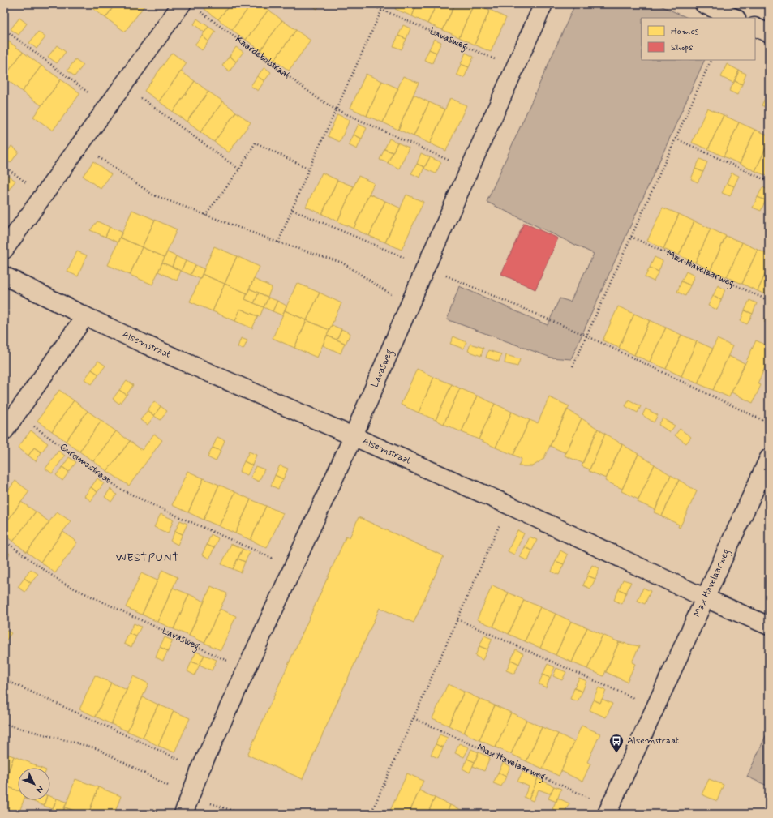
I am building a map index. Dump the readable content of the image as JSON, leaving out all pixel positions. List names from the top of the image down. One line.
{"streets":{"street":["Lavasweg","Max Havelaarweg","Alsemstraat"],"path":["Kaardebolstraat","Curcumastraat"]},"crossings":[["Lavasweg","Alsemstraat"],["Lavasweg","Curcumastraat"],["Max Havelaarweg","Alsemstraat"]],"districts":["WESTPUNT"],"places":{"bus stop":["Alsemstraat"]},"legend":["Homes","Shops"],"north":"bottom right"}
